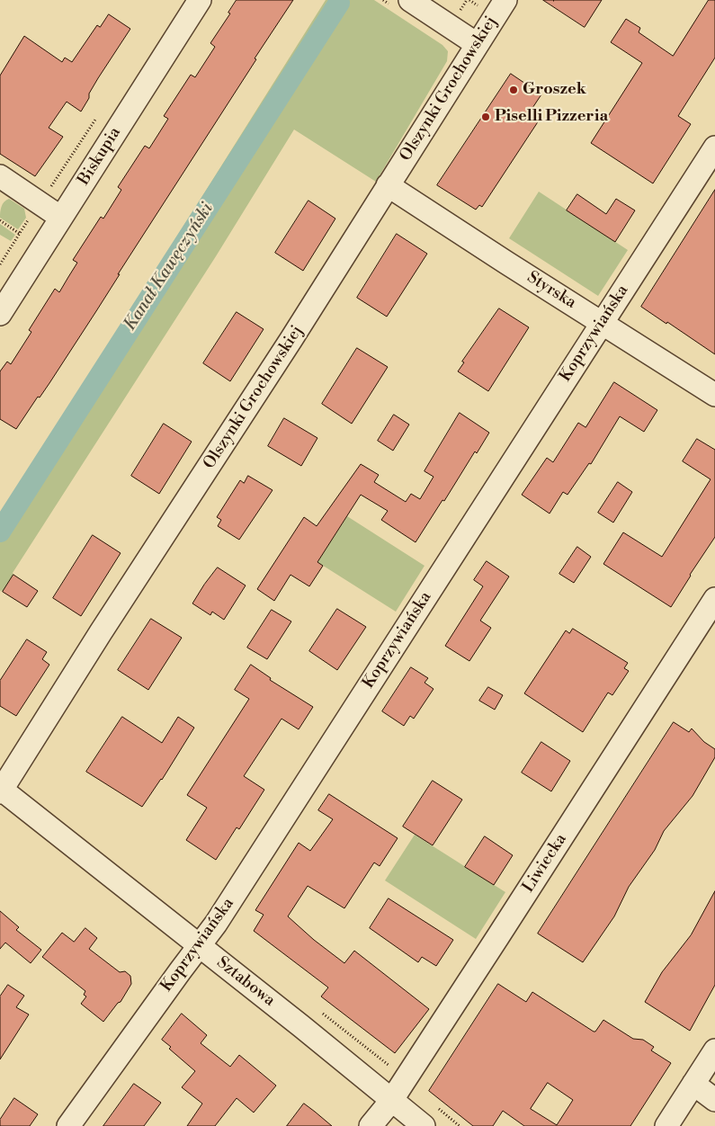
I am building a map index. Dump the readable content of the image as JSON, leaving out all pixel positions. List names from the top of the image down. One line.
{"streets":{"street":["Olszynki Grochowskiej","Biskupia","Styrska","Koprzywiańska","Liwiecka","Sztabowa"]},"crossings":[["Olszynki Grochowskiej","Styrska"],["Olszynki Grochowskiej","Sztabowa"],["Styrska","Koprzywiańska"],["Koprzywiańska","Sztabowa"],["Liwiecka","Sztabowa"]],"water":["Kanał Kawęczyński"],"places":["Groszek","Piselli Pizzeria"]}
